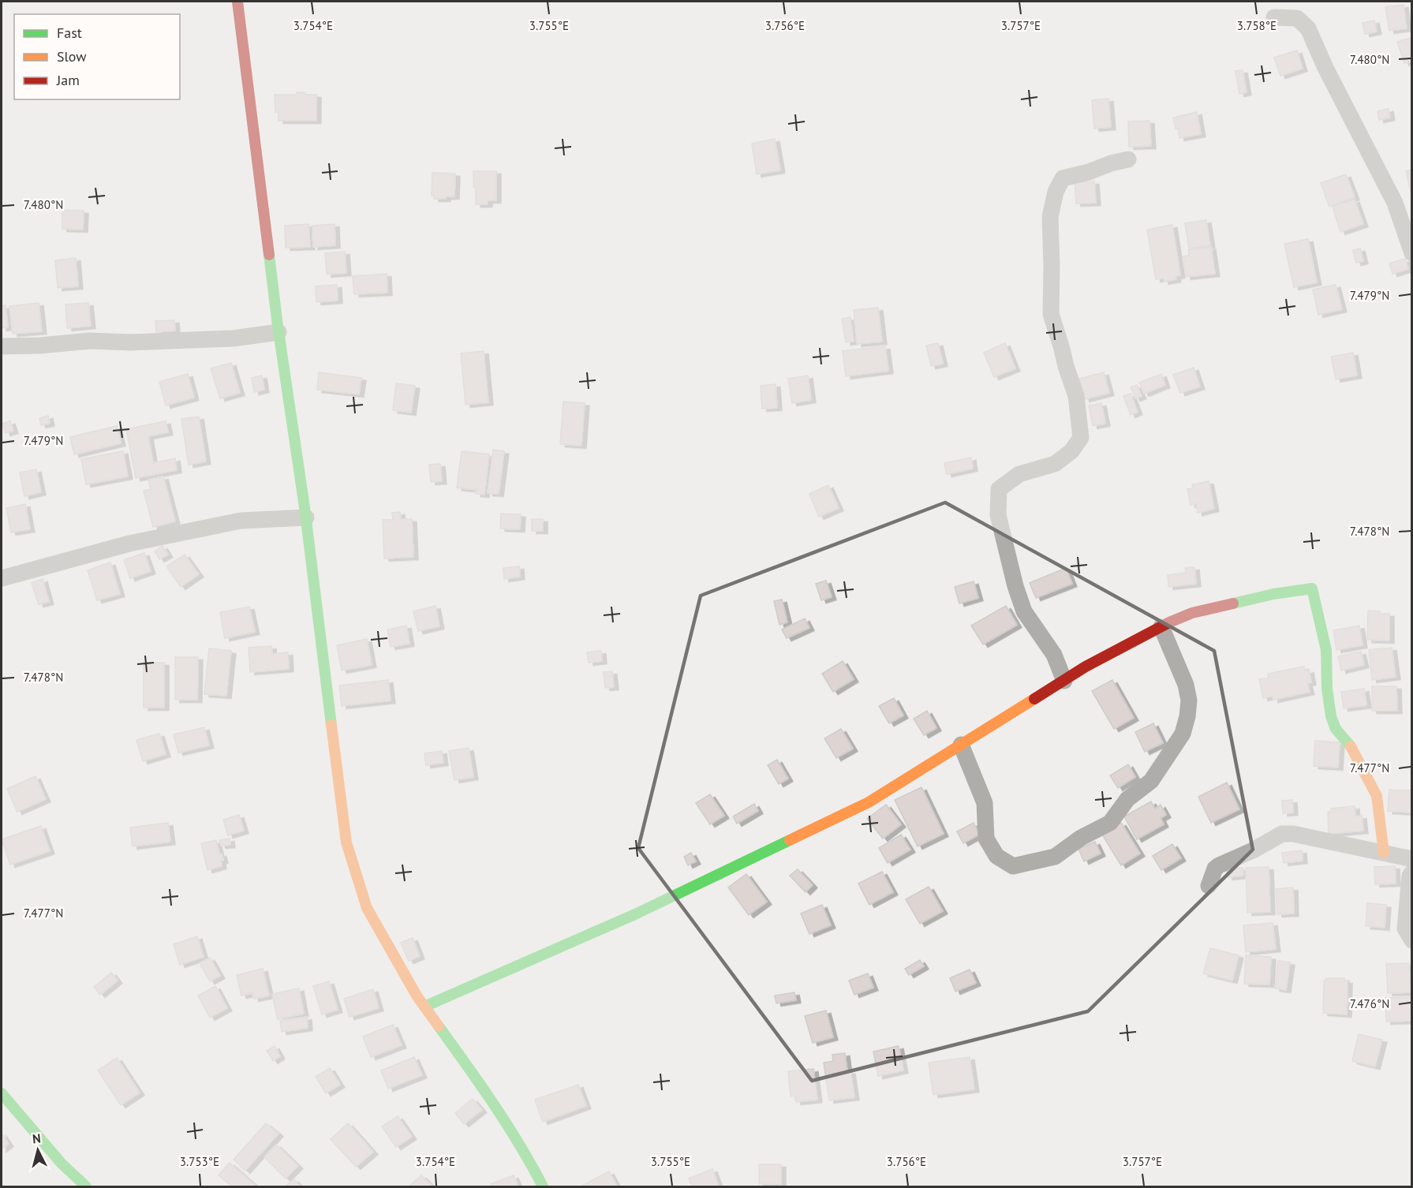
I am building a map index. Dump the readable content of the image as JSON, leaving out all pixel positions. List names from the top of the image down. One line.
{"legend":["Fast","Slow","Jam"],"north":"top","coordinates":["3.754°E","3.755°E","3.756°E","3.757°E","3.758°E","7.480°N","7.479°N","7.478°N","7.477°N","7.476°N","3.753°E"]}
